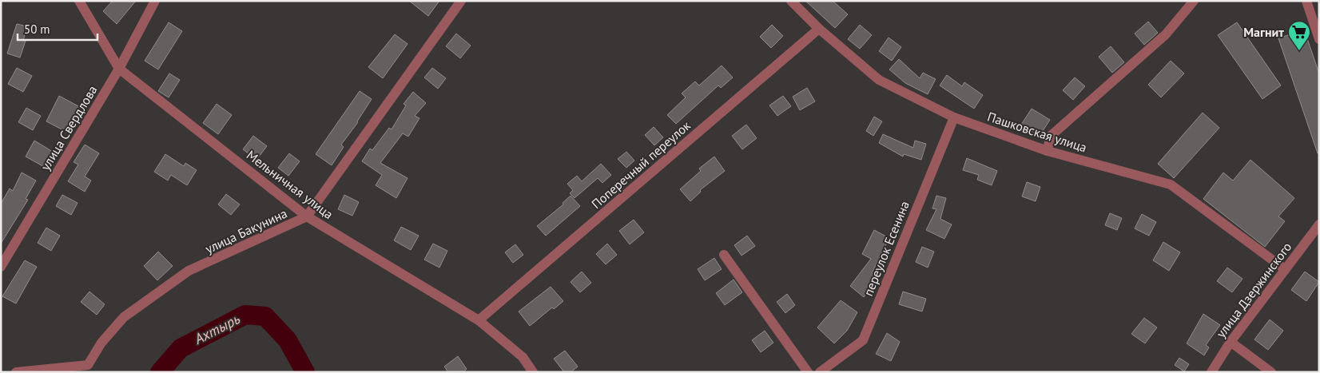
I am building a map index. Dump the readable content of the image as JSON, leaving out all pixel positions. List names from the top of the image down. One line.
{"streets":{"street":["улица Свердлова","Пашковская улица","Поперечный переулок","Мельничная улица","улица Бакунина","переулок Есенина","улица Дзержинского"]},"crossings":[["улица Свердлова","Мельничная улица"],["Пашковская улица","Поперечный переулок"],["Пашковская улица","переулок Есенина"],["Пашковская улица","улица Дзержинского"],["Поперечный переулок","Мельничная улица"],["Мельничная улица","улица Бакунина"]],"water":["Ахтырь"],"places":{"supermarket":["Магнит"]},"scale_bar":"50 m"}
